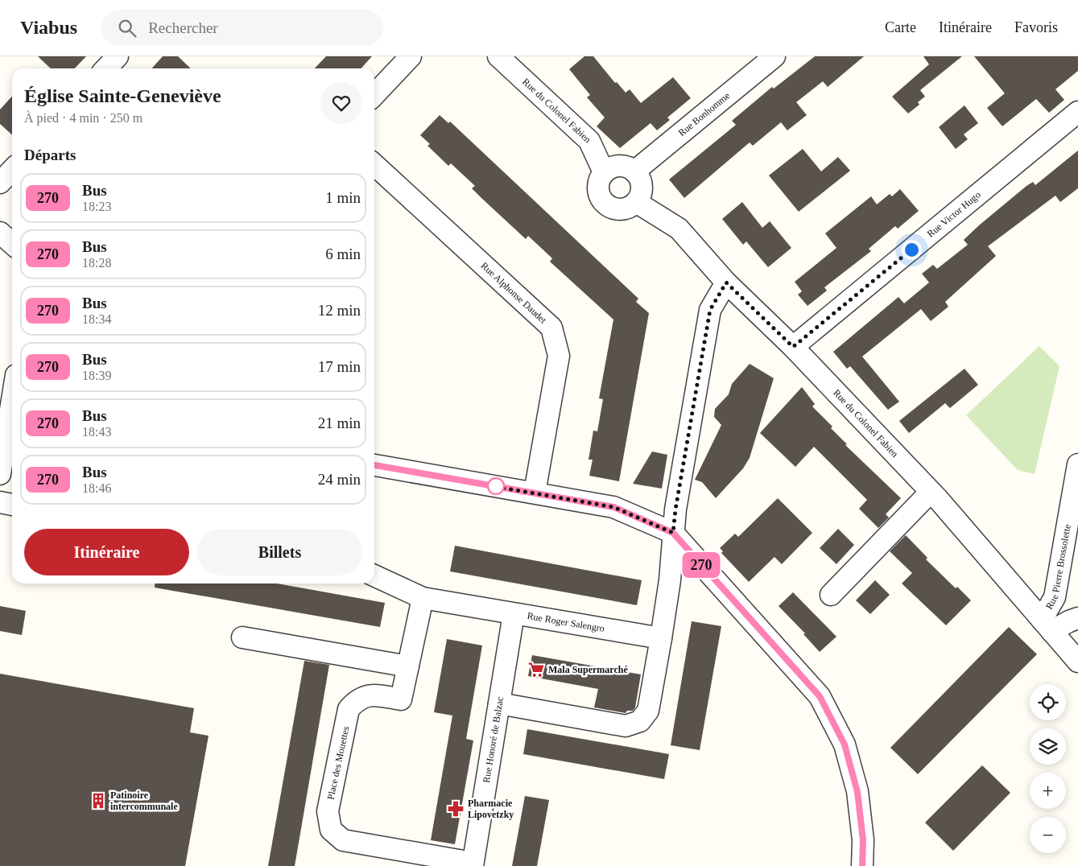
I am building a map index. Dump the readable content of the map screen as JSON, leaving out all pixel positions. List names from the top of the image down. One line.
{"streets":{"street":["Rue du Colonel Fabien","Rue Bonhomme","Rue Victor Hugo","Rue Alphonse Daudet","Rue Pierre Brossolette","Rue Roger Salengro","Rue Honoré de Balzac","Place des Mouettes"]},"crossings":[["Rue du Colonel Fabien","Rue Bonhomme"],["Rue du Colonel Fabien","Rue Victor Hugo"],["Rue du Colonel Fabien","Rue Pierre Brossolette"],["Rue Roger Salengro","Rue Honoré de Balzac"],["Rue Roger Salengro","Place des Mouettes"],["Rue Honoré de Balzac","Place des Mouettes"]],"places":{"supermarket":["Mala Supermarché"],"building":["Patinoire intercommunale"],"pharmacy":["Pharmacie Lipovetzky"]},"lines":["bus line 270"],"page":{"header":"Viabus","search":"Rechercher","nav":["Carte","Itinéraire","Favoris"],"on_map":"270","heading":[["Église Sainte-Geneviève","À pied · 4 min · 250 m"],"Départs"],"list":[{"mark":"270","name":"Bus","note":"18:23","value":"1 min"},{"mark":"270","name":"Bus","note":"18:28","value":"6 min"},{"mark":"270","name":"Bus","note":"18:34","value":"12 min"},{"mark":"270","name":"Bus","note":"18:39","value":"17 min"},{"mark":"270","name":"Bus","note":"18:43","value":"21 min"},{"mark":"270","name":"Bus","note":"18:46","value":"24 min"}],"buttons":["Itinéraire","Billets"],"map_buttons":["+","−"]}}
